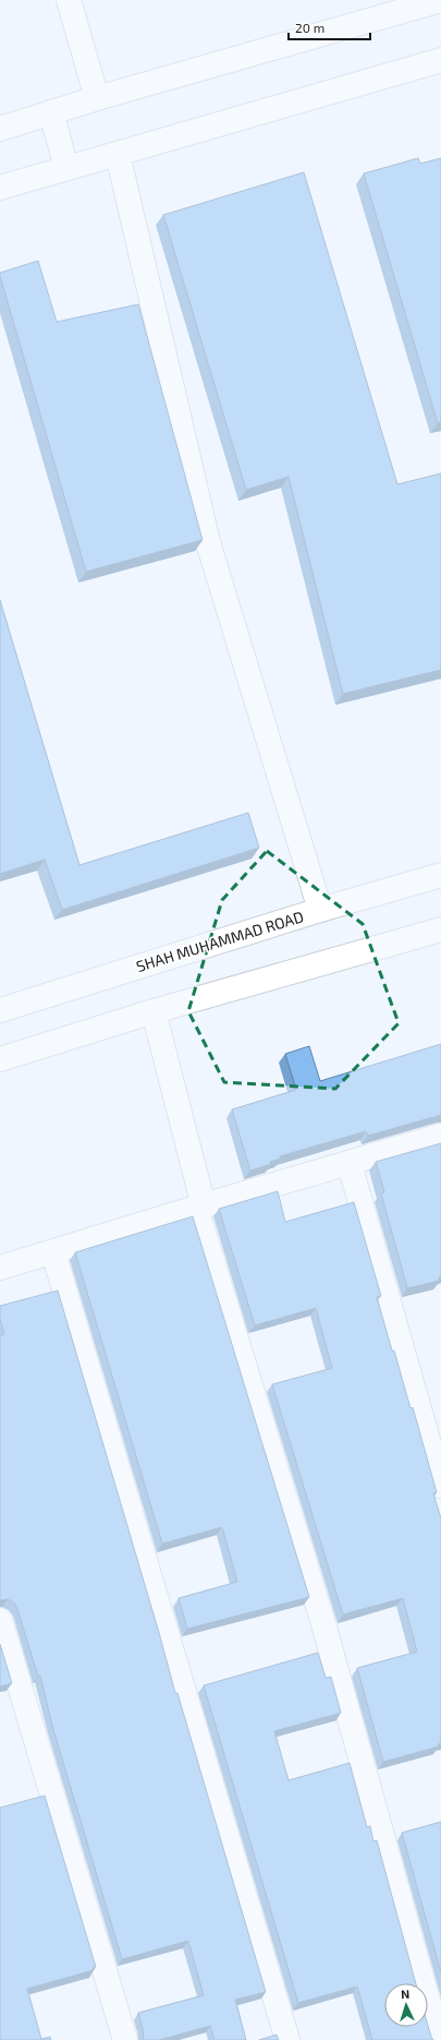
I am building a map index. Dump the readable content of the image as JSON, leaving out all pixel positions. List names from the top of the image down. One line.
{"streets":{"street":["SHAH MUHAMMAD ROAD"]},"scale_bar":"20 m","north":"top"}
